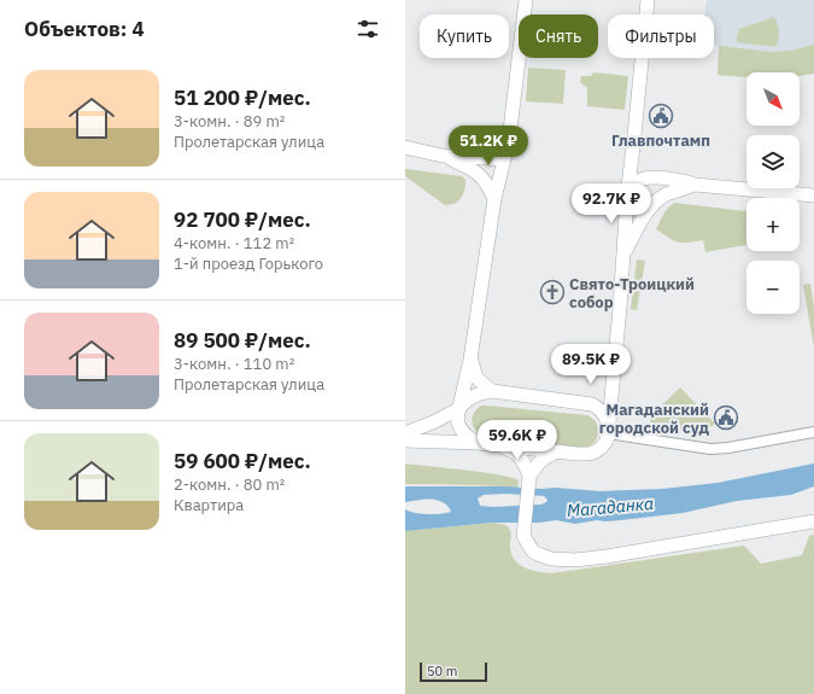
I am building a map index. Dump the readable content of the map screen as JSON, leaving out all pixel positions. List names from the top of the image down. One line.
{"water":["Магаданка"],"places":{"public building":["Главпочтамп","Магаданский городской суд"],"church":["Свято-Троицкий собор"]},"scale_bar":"50 m","north":"bottom right","page":{"heading":"Объектов: 4","chip":["Купить","Снять","Фильтры"],"list":[{"name":"51 200 ₽/мес.","note":"3-комн. · 89 m² · Пролетарская улица"},{"name":"92 700 ₽/мес.","note":"4-комн. · 112 m² · 1-й проезд Горького"},{"name":"89 500 ₽/мес.","note":"3-комн. · 110 m² · Пролетарская улица"},{"name":"59 600 ₽/мес.","note":"2-комн. · 80 m² · Квартира"}],"map_buttons":["+","−"],"price":["51.2K ₽","92.7K ₽","89.5K ₽","59.6K ₽"],"scale":"50 m"}}
